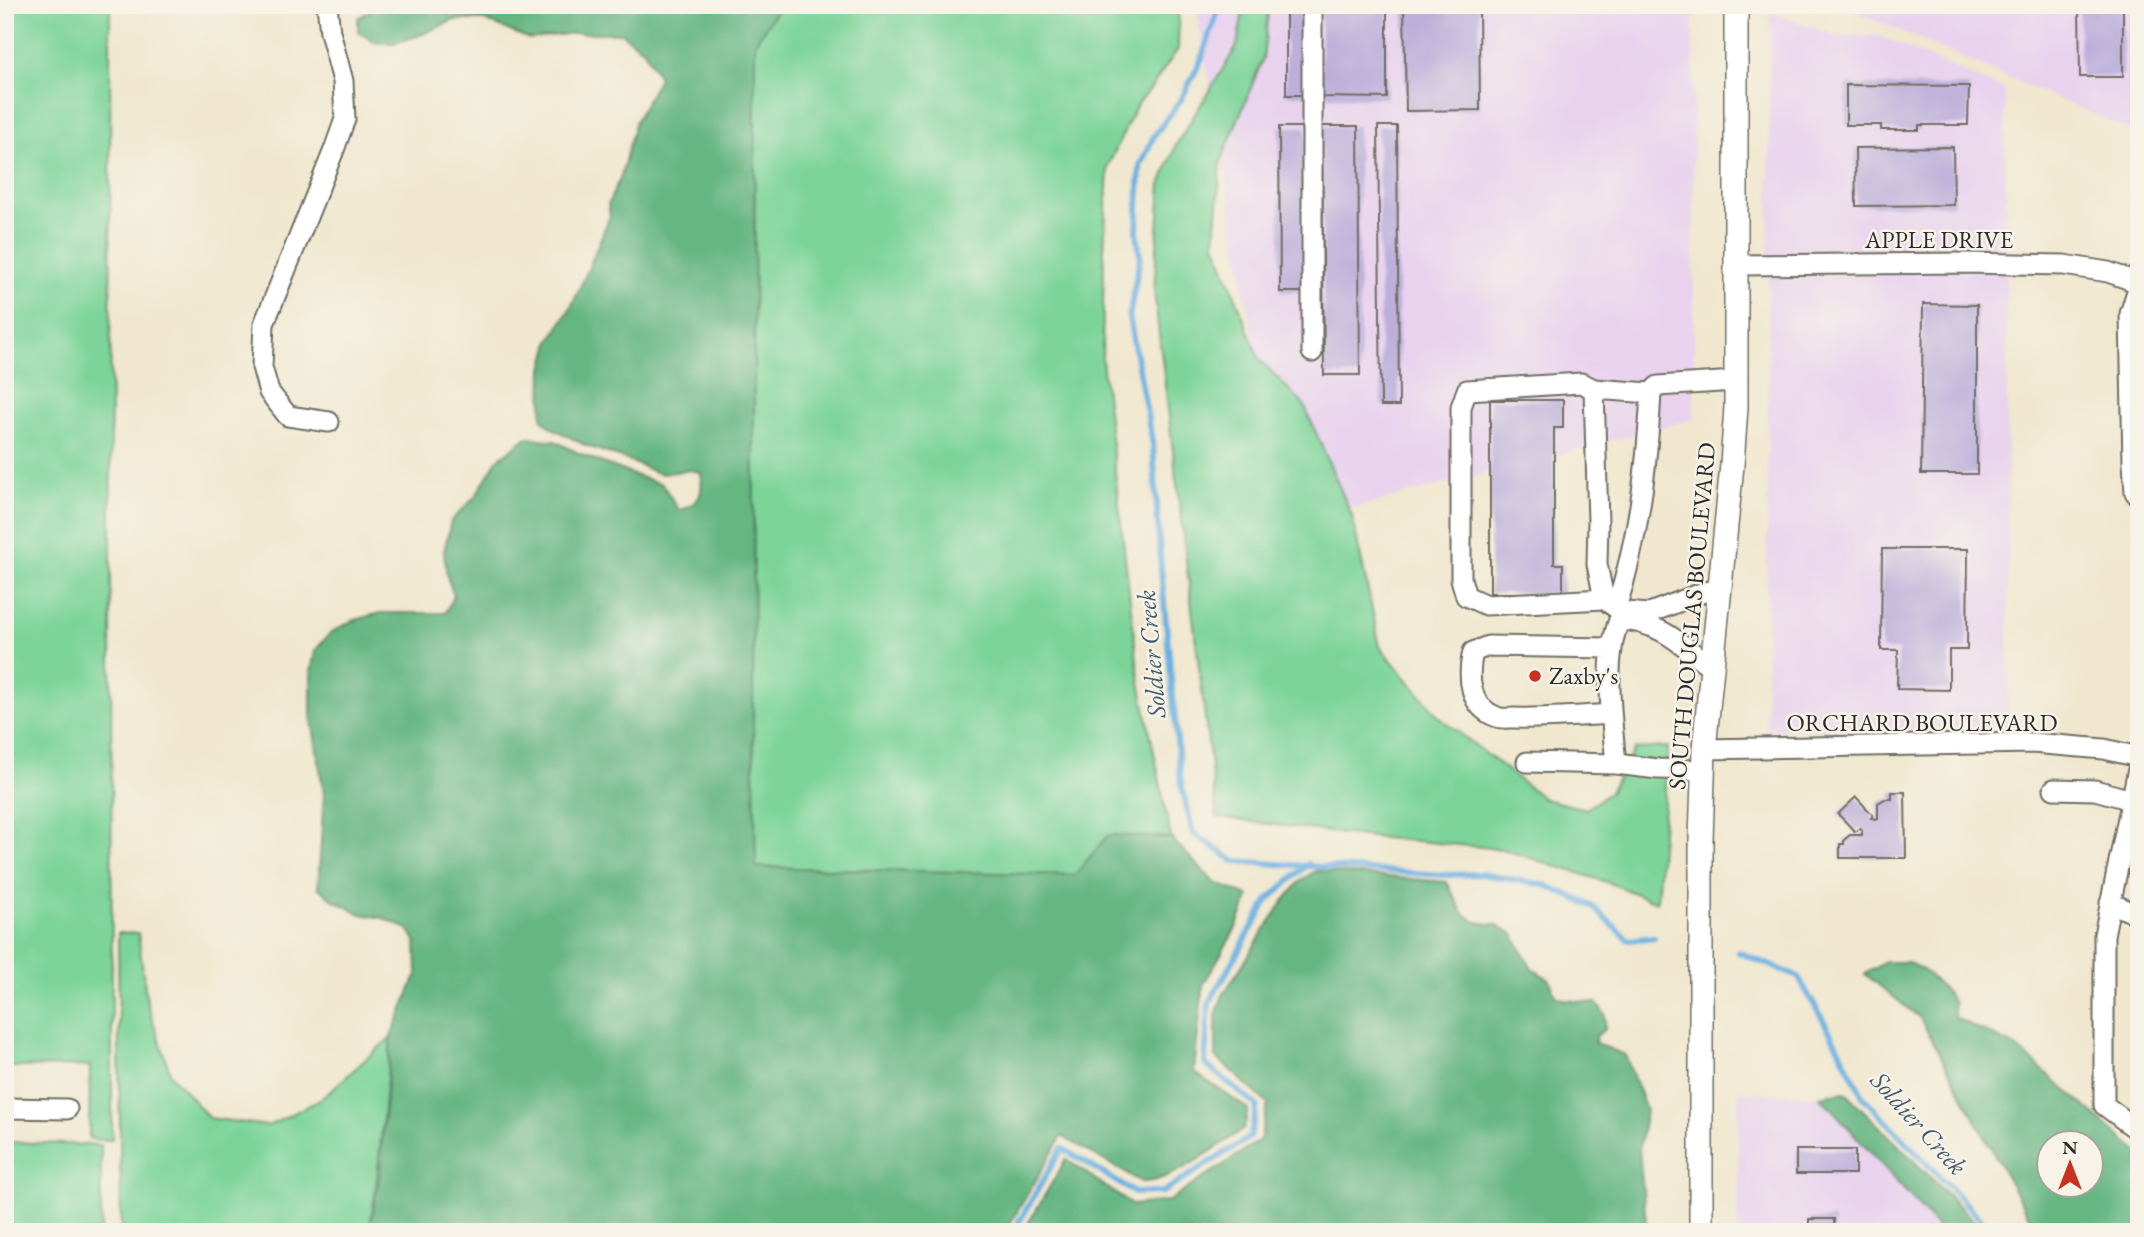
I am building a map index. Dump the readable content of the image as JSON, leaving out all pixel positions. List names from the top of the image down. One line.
{"streets":{"main road":["SOUTH DOUGLAS BOULEVARD"],"street":["APPLE DRIVE","ORCHARD BOULEVARD"]},"crossings":[["APPLE DRIVE","SOUTH DOUGLAS BOULEVARD"],["SOUTH DOUGLAS BOULEVARD","ORCHARD BOULEVARD"]],"water":["Soldier Creek"],"places":["Zaxby's"],"north":"top"}
